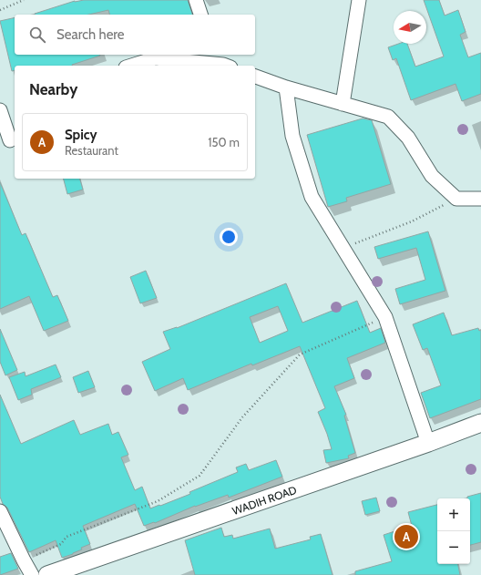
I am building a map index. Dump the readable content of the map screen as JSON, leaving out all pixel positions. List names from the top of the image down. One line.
{"streets":{"street":["WADIH ROAD"]},"north":"left","page":{"search":"Search here","heading":"Nearby","list":[{"mark":"A","name":"Spicy","note":"Restaurant","value":"150 m"}],"map_buttons":["+","−"],"pins":"A"}}
